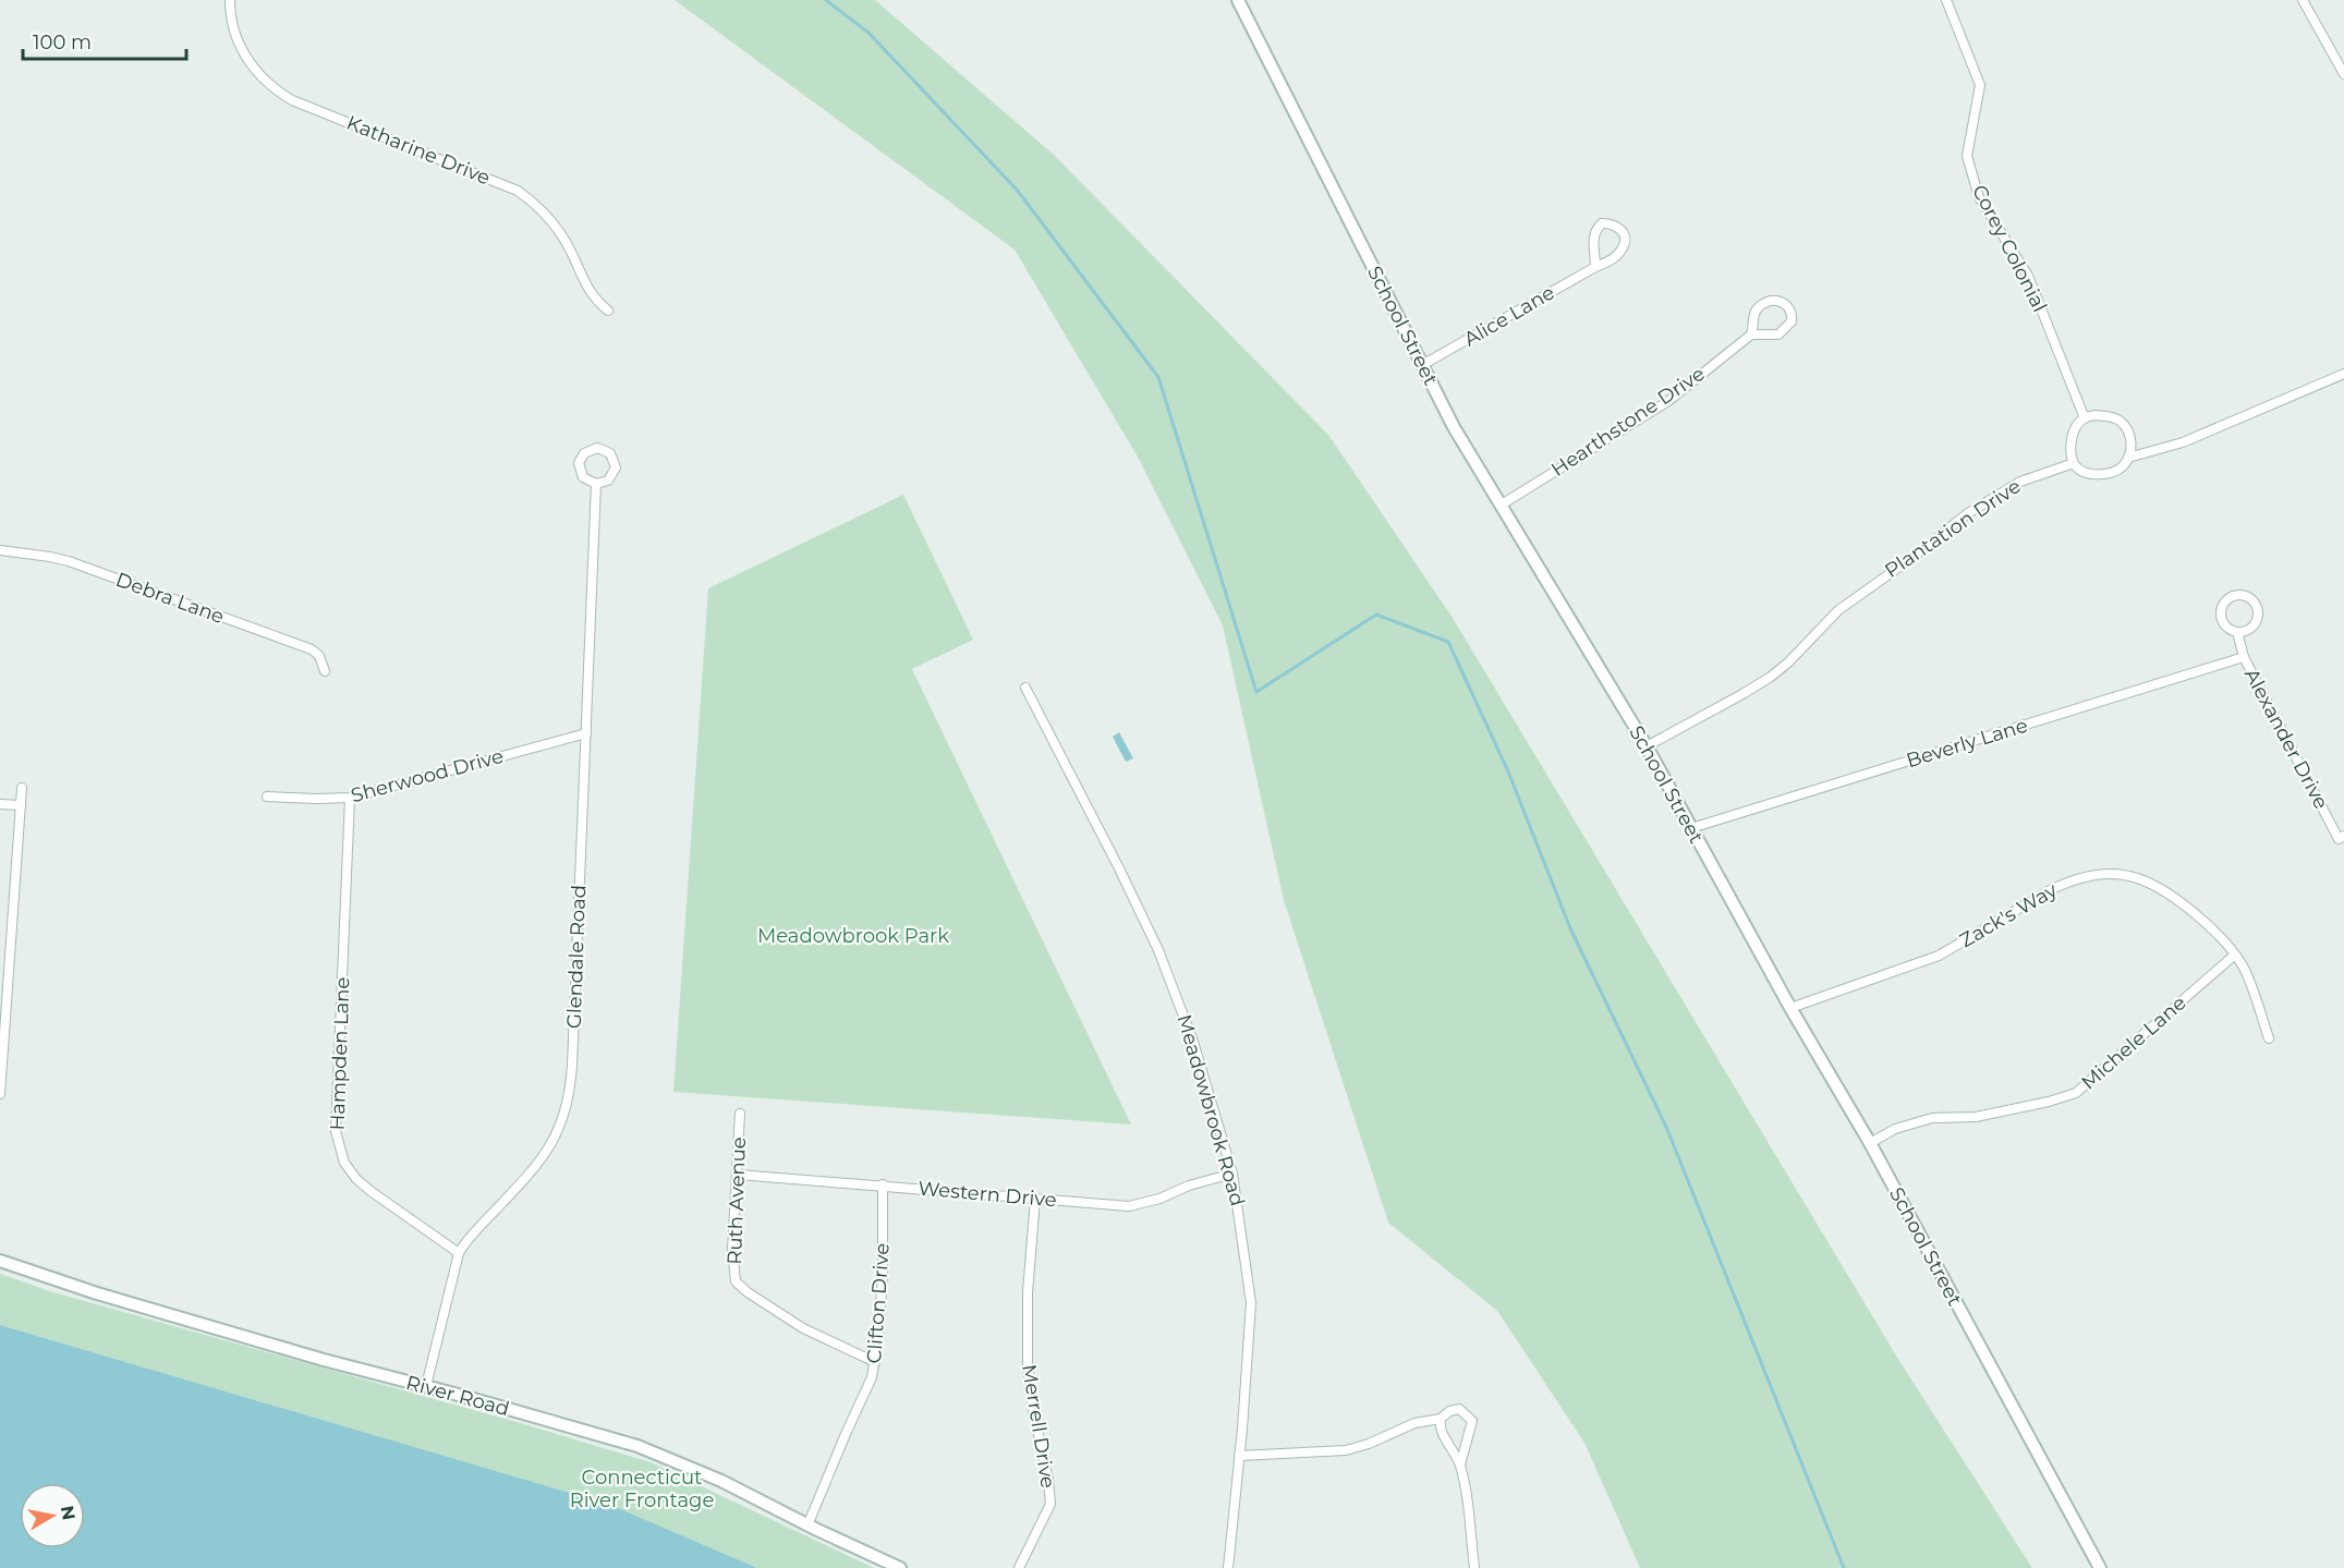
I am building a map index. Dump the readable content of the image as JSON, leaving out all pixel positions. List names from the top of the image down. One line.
{"streets":{"street":["Katharine Drive","Corey Colonial","Alice Lane","School Street","Hearthstone Drive","Plantation Drive","Debra Lane","Alexander Drive","Beverly Lane","Sherwood Drive","Zack's Way","Glendale Road","Michele Lane","Hampden Lane","Meadowbrook Road","Western Drive","Ruth Avenue","Clifton Drive","River Road","Merrell Drive"]},"crossings":[["Corey Colonial","Plantation Drive"],["Alice Lane","School Street"],["School Street","Hearthstone Drive"],["School Street","Plantation Drive"],["School Street","Beverly Lane"],["School Street","Zack's Way"],["School Street","Michele Lane"],["Alexander Drive","Beverly Lane"],["Sherwood Drive","Glendale Road"],["Sherwood Drive","Hampden Lane"],["Zack's Way","Michele Lane"],["Glendale Road","Hampden Lane"],["Glendale Road","River Road"],["Meadowbrook Road","Western Drive"],["Western Drive","Ruth Avenue"],["Western Drive","Clifton Drive"],["Western Drive","Merrell Drive"],["Ruth Avenue","Clifton Drive"],["Clifton Drive","River Road"]],"parks":["Meadowbrook Park","Connecticut River Frontage"],"scale_bar":"100 m","north":"right"}
